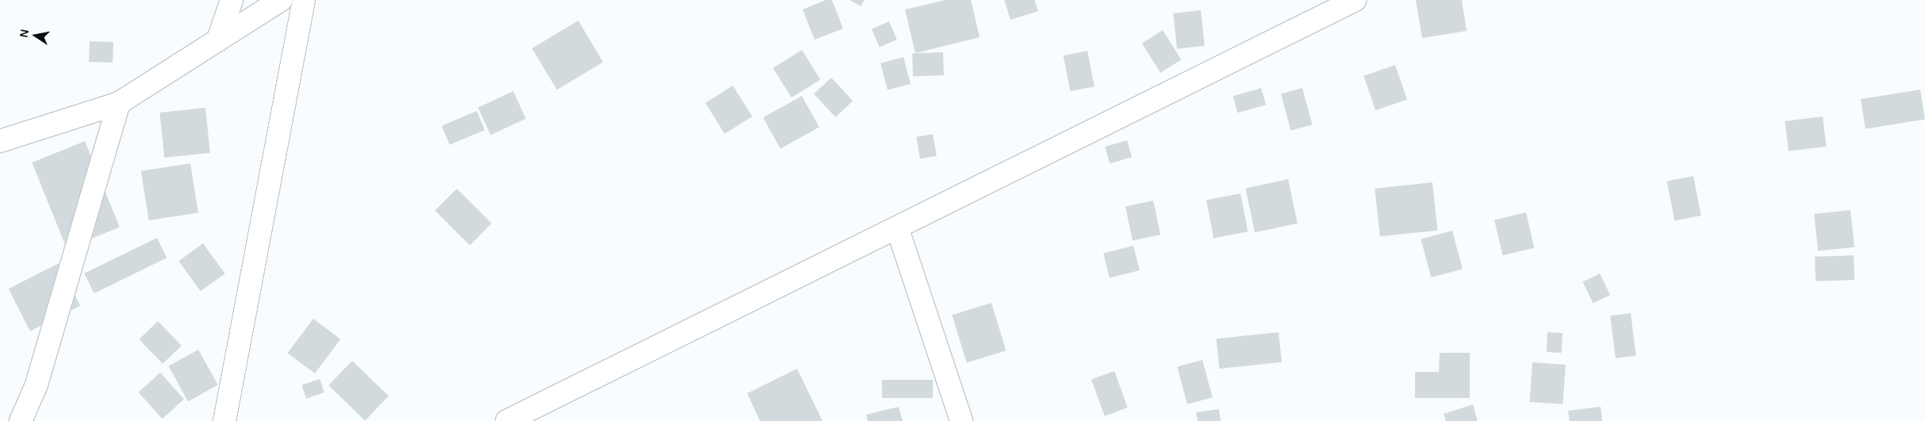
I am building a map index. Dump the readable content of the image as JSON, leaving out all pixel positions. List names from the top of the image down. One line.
{"north":"left"}
